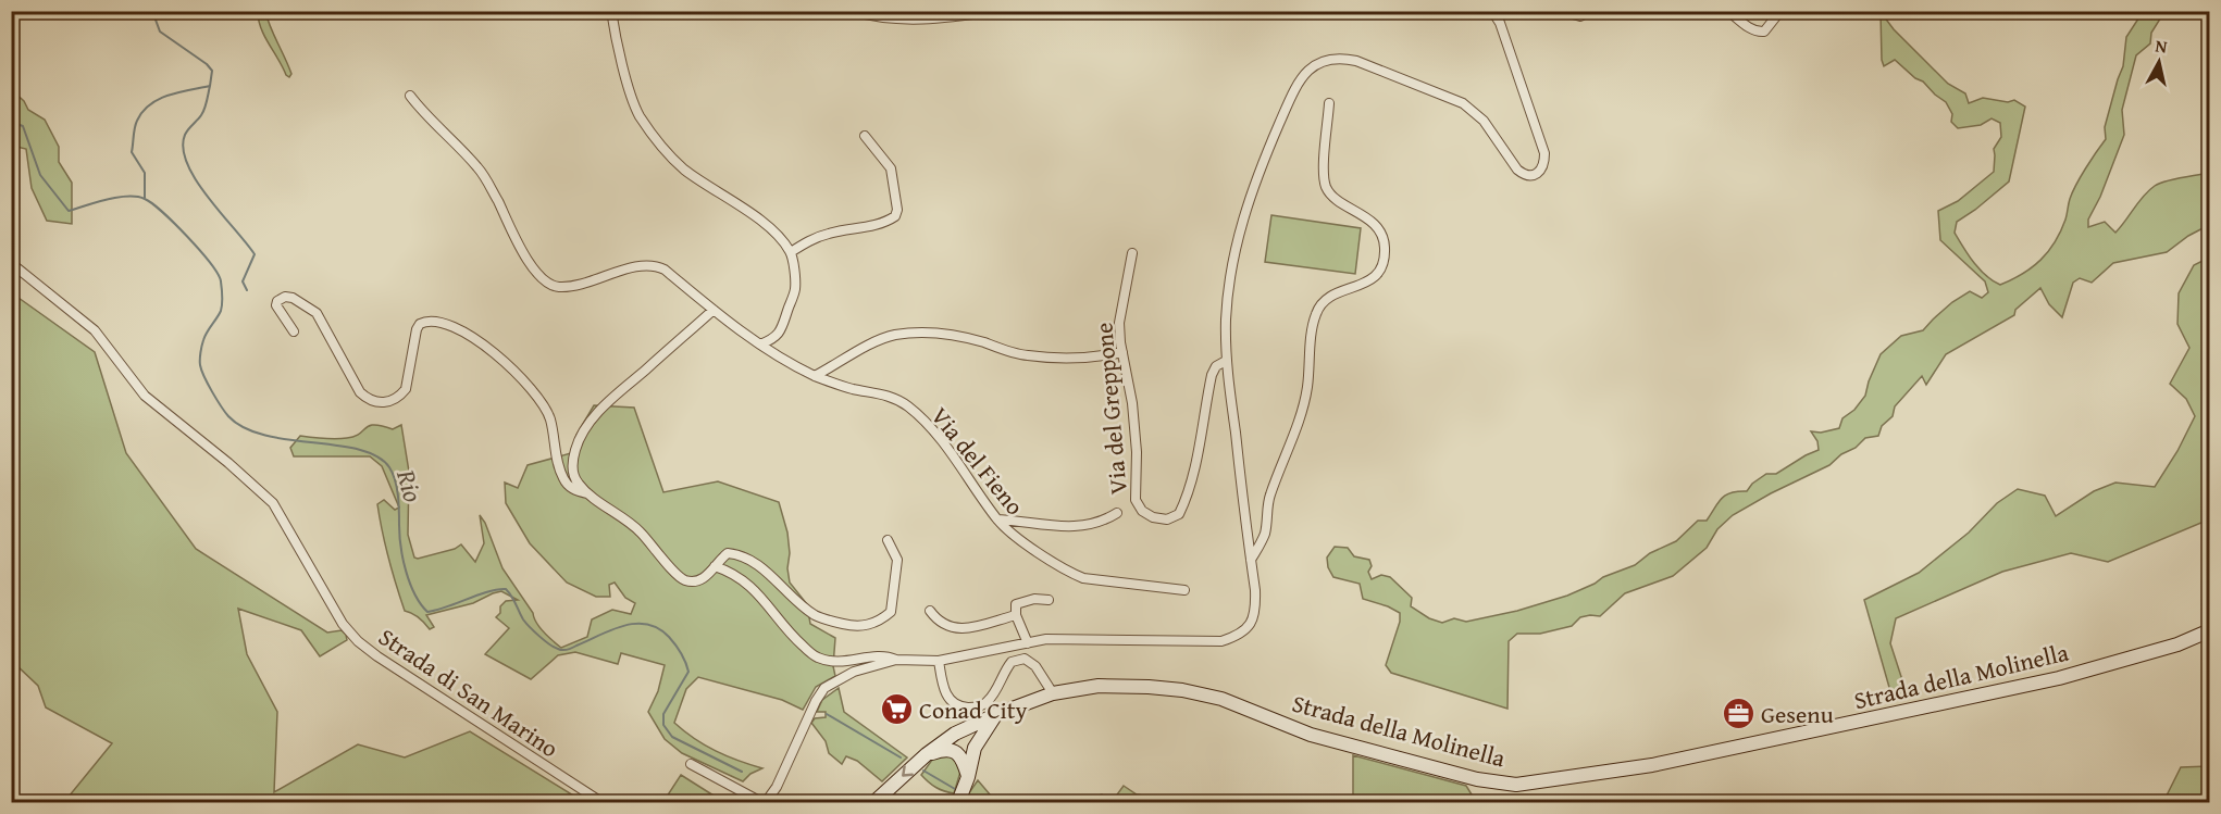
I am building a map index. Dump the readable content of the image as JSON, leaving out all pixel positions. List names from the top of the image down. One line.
{"streets":{"main road":["Strada della Molinella"],"street":["Via del Greppone","Via del Fieno","Strada di San Marino"]},"water":["Rio"],"places":{"supermarket":["Conad City"],"office":["Gesenu"]},"north":"top"}
